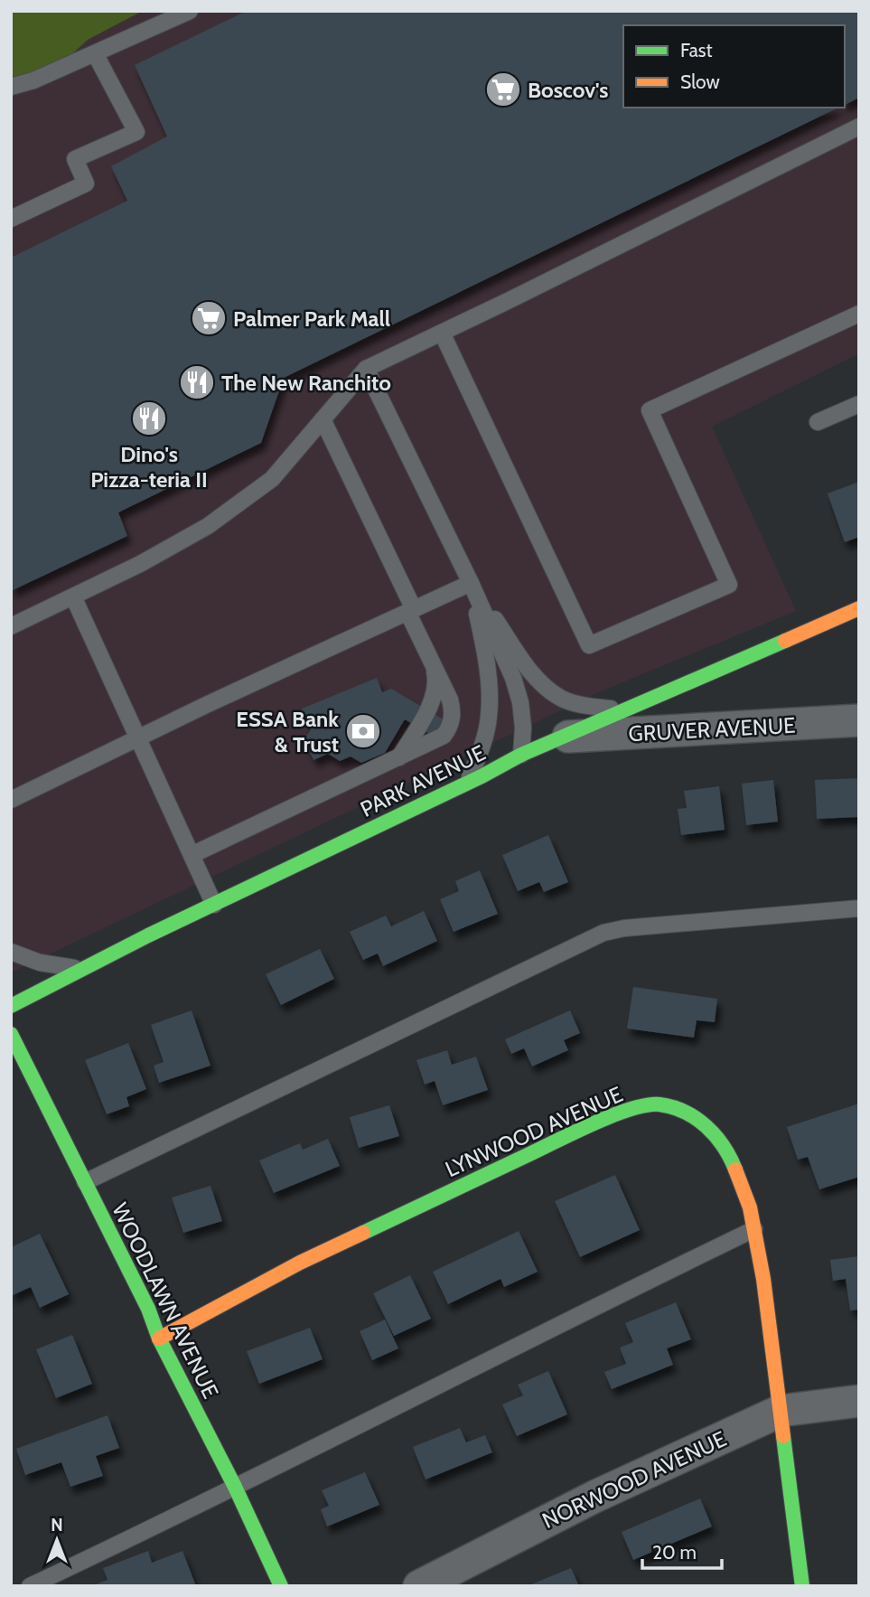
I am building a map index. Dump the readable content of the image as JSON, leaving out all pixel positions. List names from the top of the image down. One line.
{"streets":{"street":["GRUVER AVENUE","PARK AVENUE","LYNWOOD AVENUE","WOODLAWN AVENUE","NORWOOD AVENUE"]},"crossings":[["GRUVER AVENUE","PARK AVENUE"],["LYNWOOD AVENUE","WOODLAWN AVENUE"],["LYNWOOD AVENUE","NORWOOD AVENUE"]],"places":{"supermarket":["Boscov's","Palmer Park Mall"],"restaurant":["The New Ranchito","Dino's Pizza-teria II"],"bank":["ESSA Bank & Trust"]},"legend":["Fast","Slow"],"scale_bar":"20 m","north":"top"}
